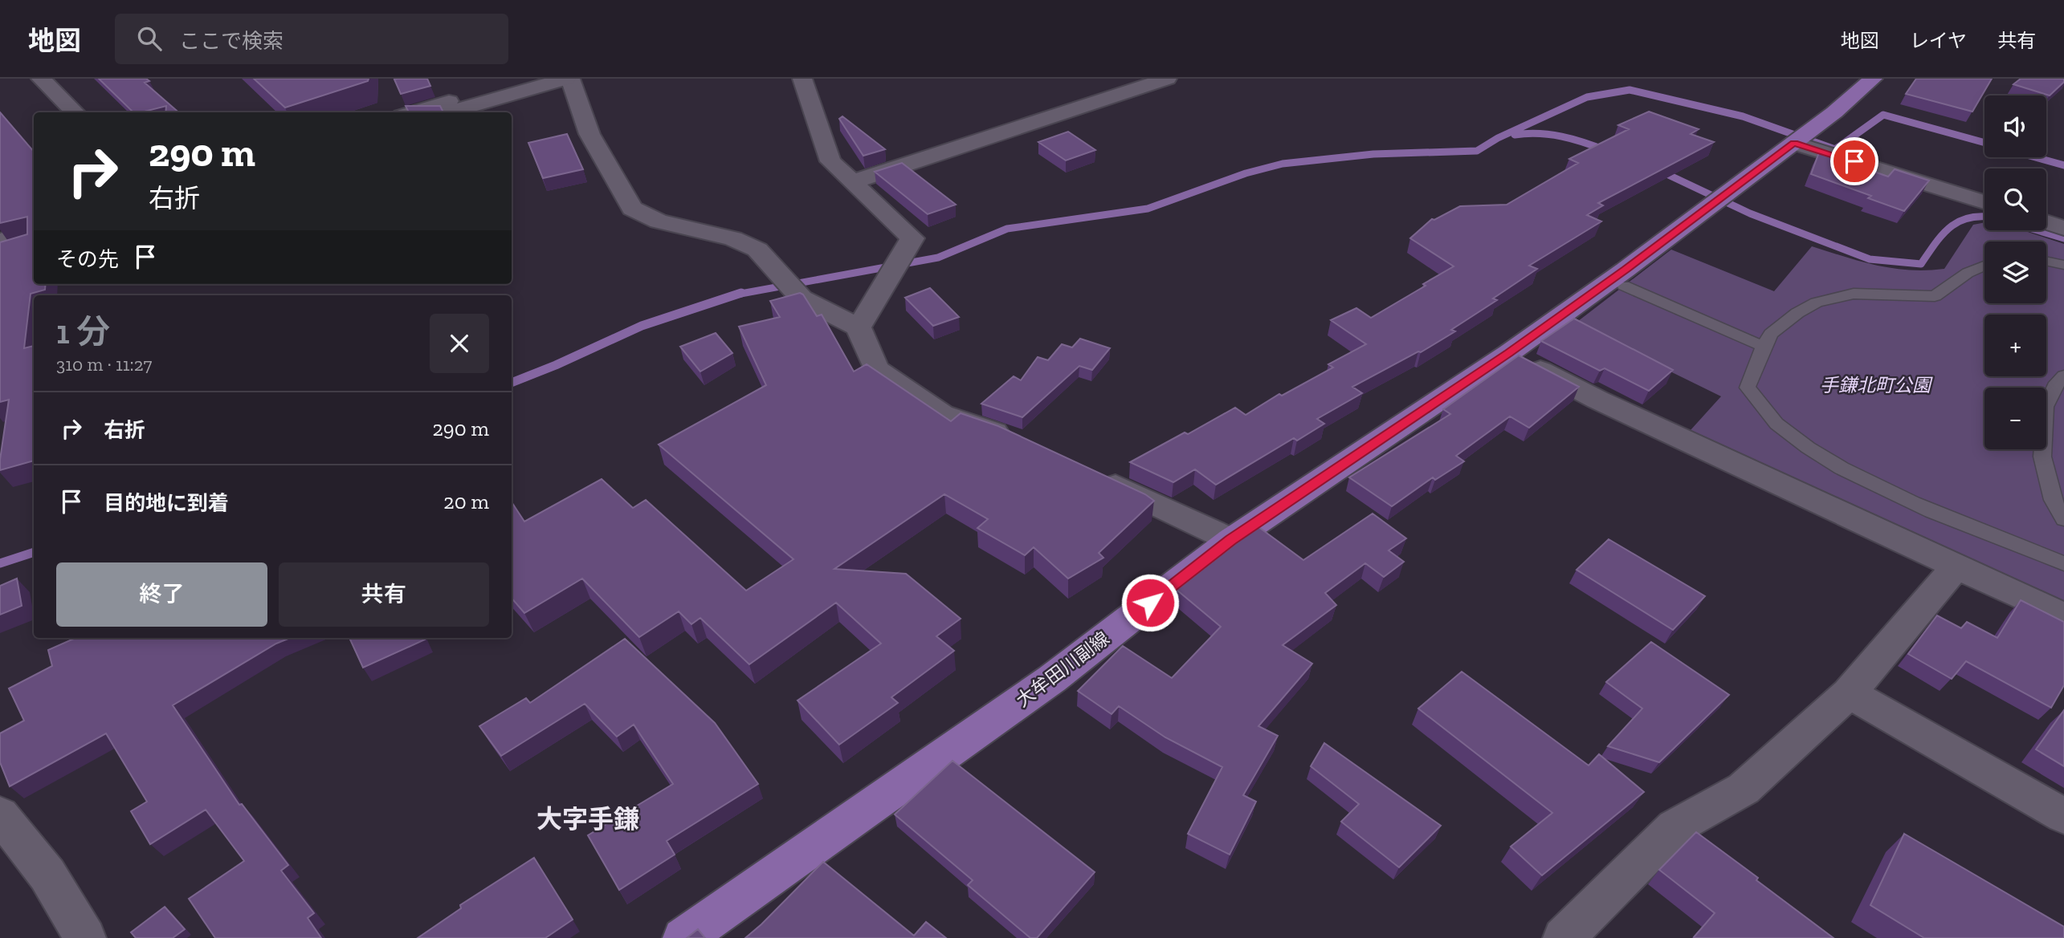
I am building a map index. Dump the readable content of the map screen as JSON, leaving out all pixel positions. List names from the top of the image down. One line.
{"streets":{"main road":["大牟田川副線"]},"districts":["大字手鎌"],"parks":["手鎌北町公園"],"page":{"header":"地図","search":"ここで検索","nav":["地図","レイヤ","共有"],"map_buttons":["+","−"],"turn":["290 m","右折"],"then":"その先","heading":["1 分","310 m · 11:27"],"list":[{"name":"右折","value":"290 m"},{"name":"目的地に到着","value":"20 m"}],"buttons":["終了","共有"]}}
